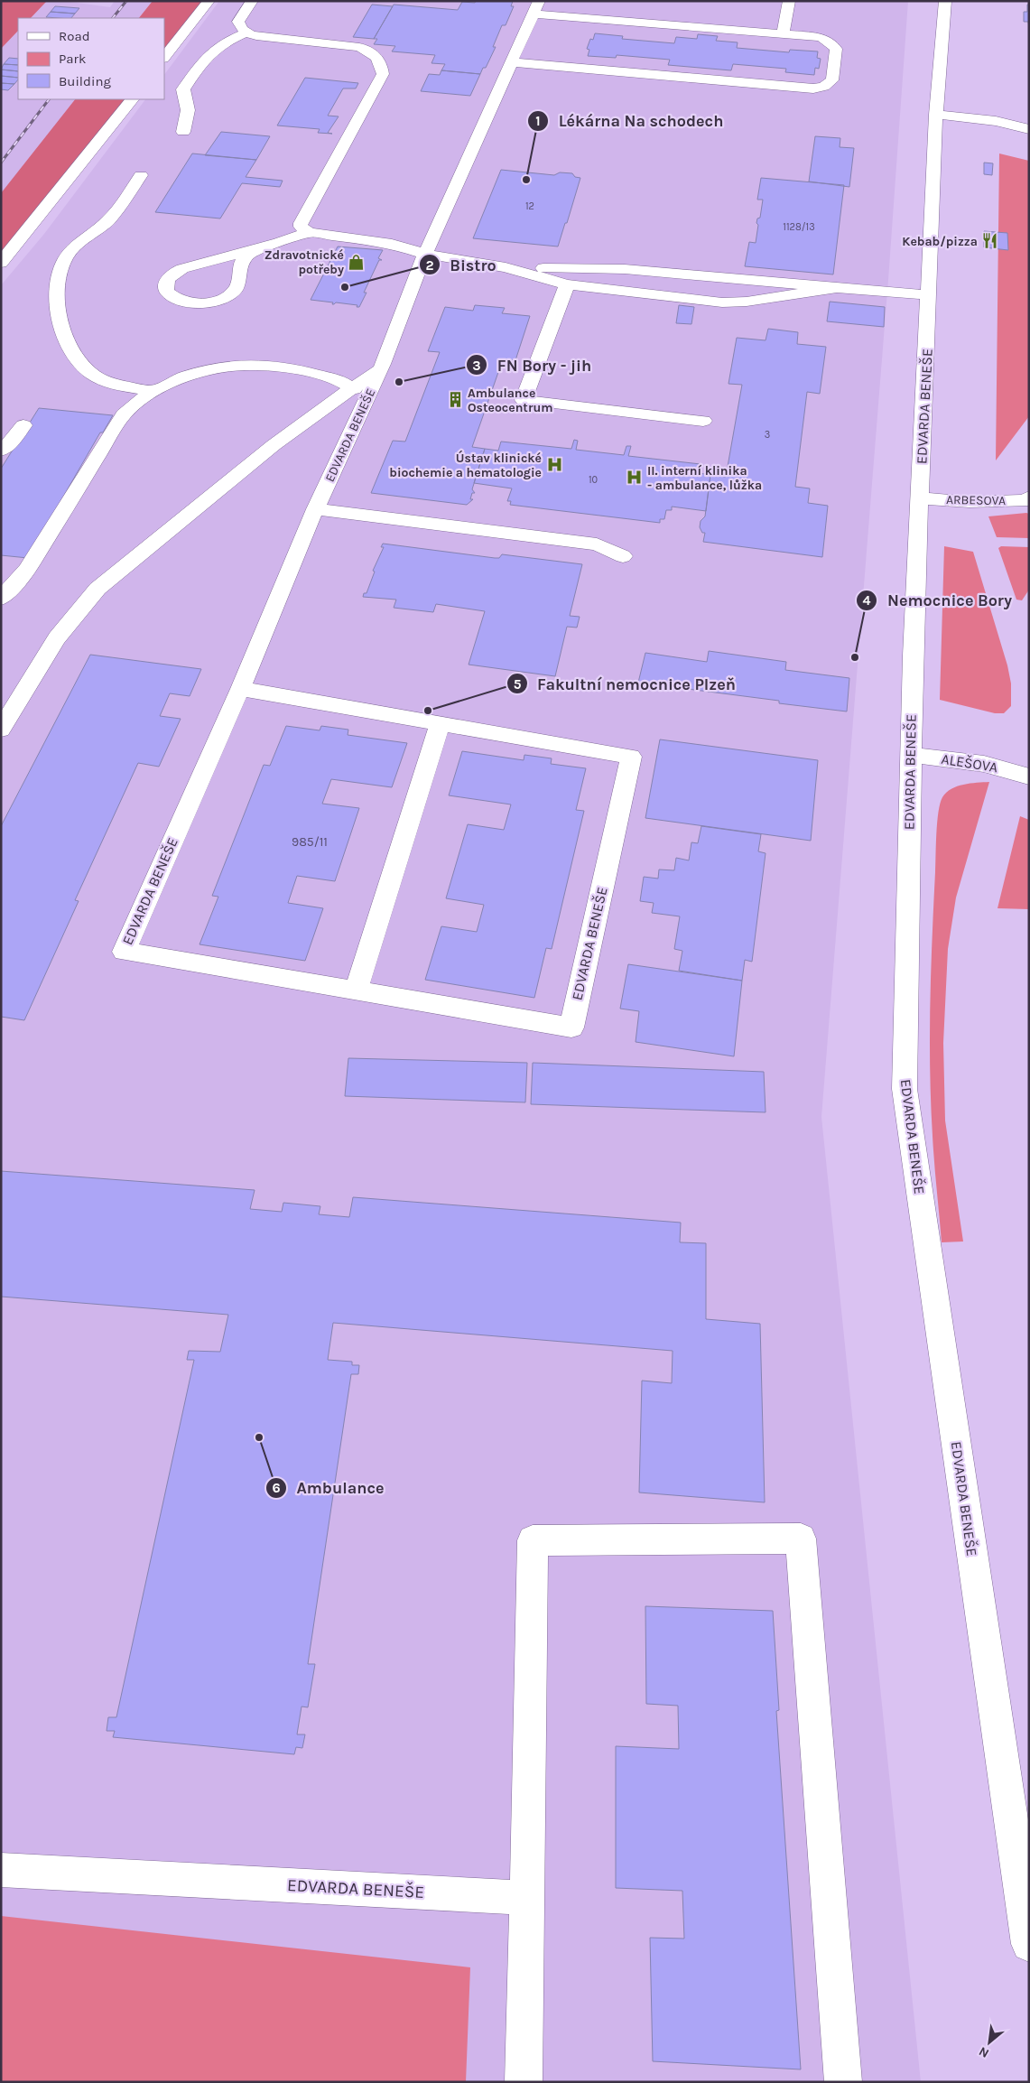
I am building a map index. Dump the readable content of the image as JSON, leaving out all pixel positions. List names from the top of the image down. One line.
{"streets":{"street":["EDVARDA BENEŠE","ARBESOVA","ALEŠOVA"]},"crossings":[["EDVARDA BENEŠE","ARBESOVA"],["EDVARDA BENEŠE","ALEŠOVA"]],"places":{"other":["Lékárna Na schodech","Bistro","FN Bory - jih","Nemocnice Bory","Fakultní nemocnice Plzeň","Ambulance"],"restaurant":["Kebab/pizza"],"shop":["Zdravotnické potřeby"],"building":["Ambulance Osteocentrum"],"hospital":["Ústav klinické biochemie a hematologie","II. interní klinika - ambulance, lůžka"]},"house_numbers":["12","1128/13","3","10","985/11"],"legend":["Road","Park","Building"],"north":"bottom left"}
